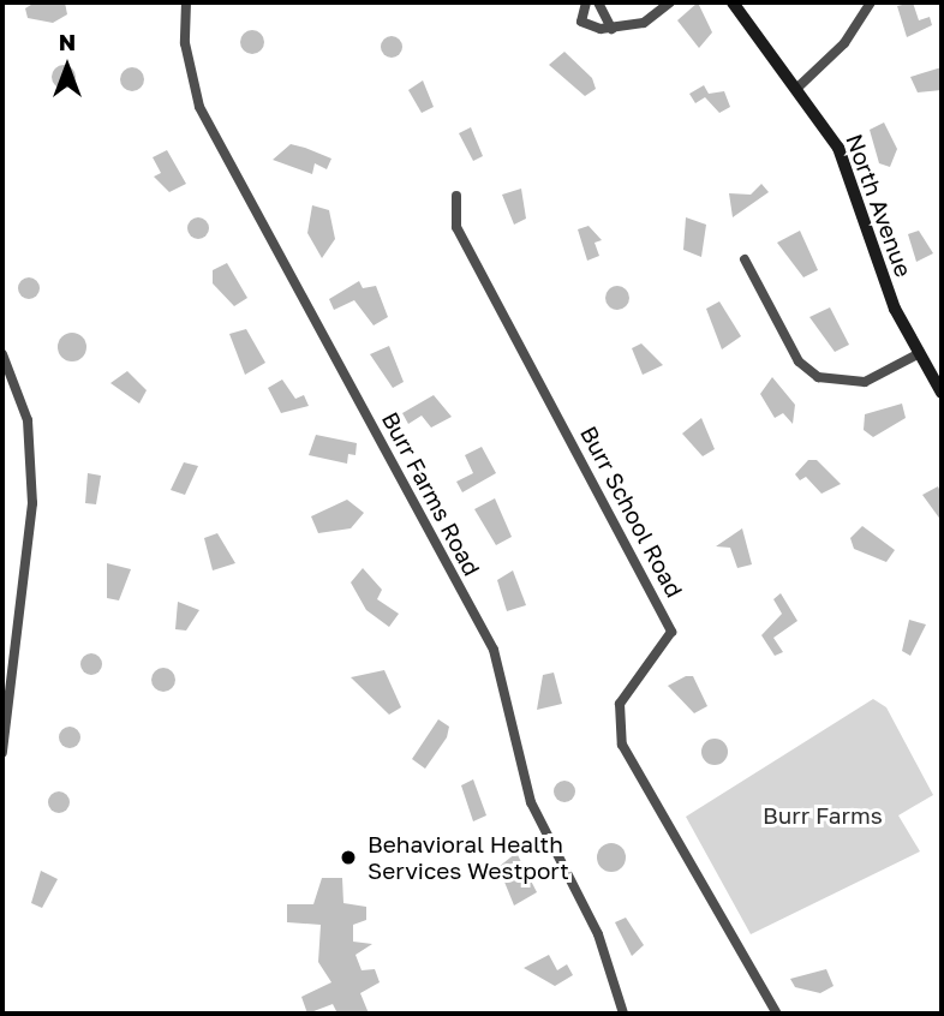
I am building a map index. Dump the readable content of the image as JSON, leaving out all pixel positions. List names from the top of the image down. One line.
{"streets":{"street":["North Avenue","Burr Farms Road","Burr School Road"]},"parks":["Burr Farms"],"places":["Behavioral Health Services Westport"],"north":"top"}
